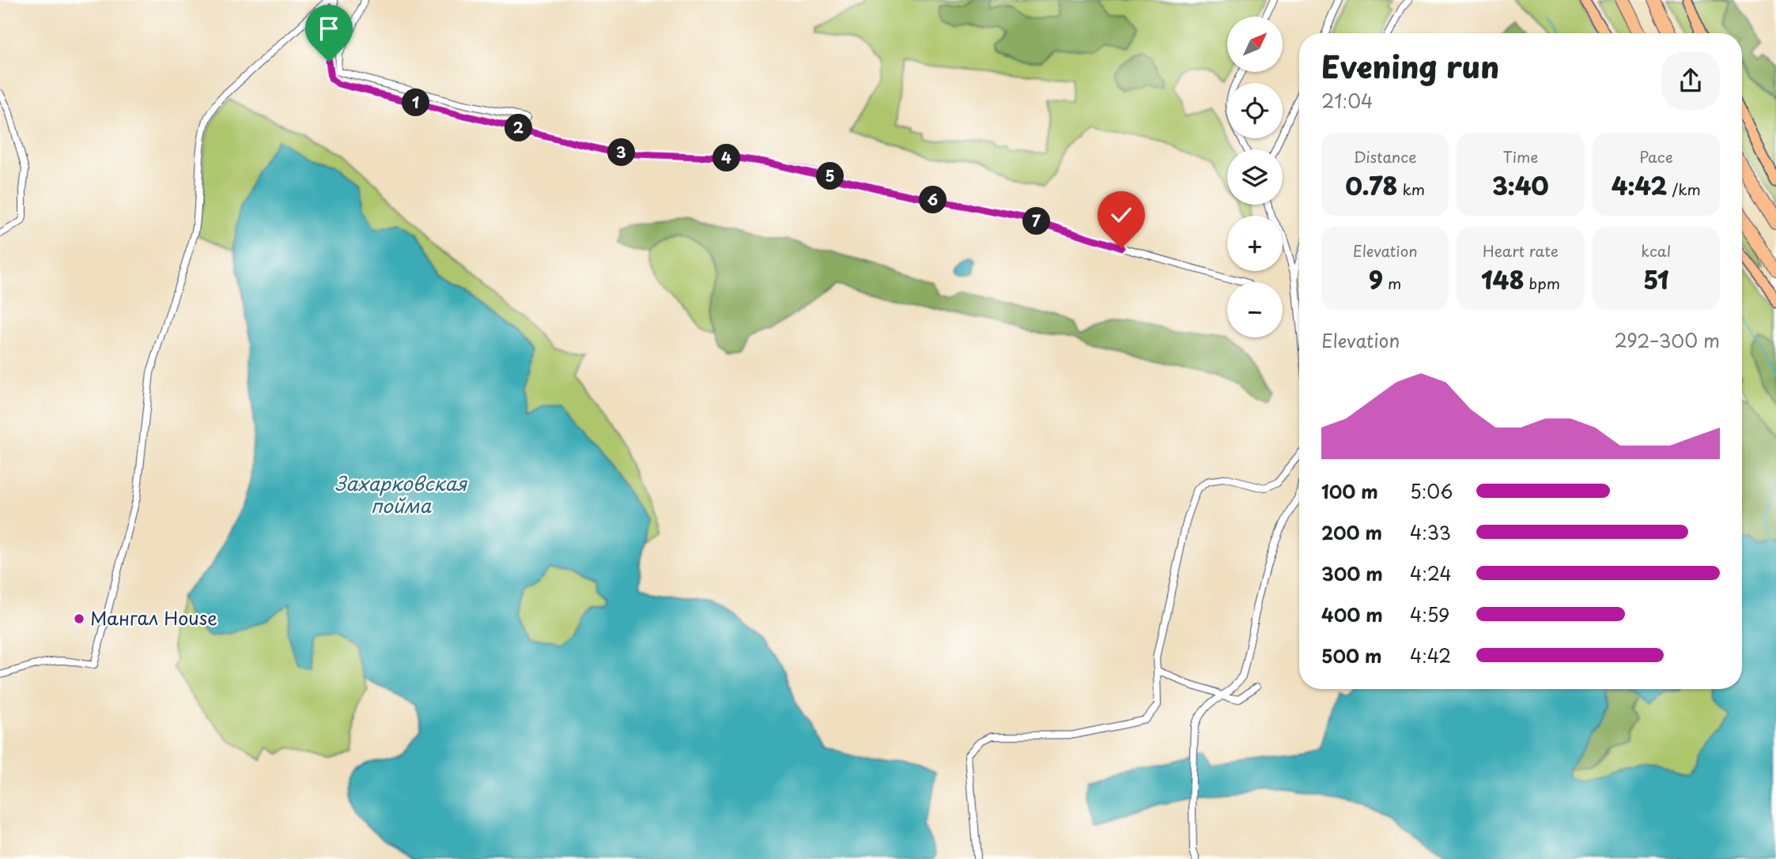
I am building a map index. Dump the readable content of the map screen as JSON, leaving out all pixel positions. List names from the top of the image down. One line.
{"water":["Захарковская пойма"],"places":["Мангал House"],"north":"top right","page":{"map_buttons":["+","−"],"heading":["Evening run","21:04"],"pins":["1","2","3","4","5","6","7"],"stats":[["Distance","0.78 km"],["Time","3:40"],["Pace","4:42 /km"],["Elevation","9 m"],["Heart rate","148 bpm"],["kcal","51"]],"chart":["Elevation","292–300 m"],"list":[{"name":"100 m","note":"5:06"},{"name":"200 m","note":"4:33"},{"name":"300 m","note":"4:24"},{"name":"400 m","note":"4:59"},{"name":"500 m","note":"4:42"}]}}
